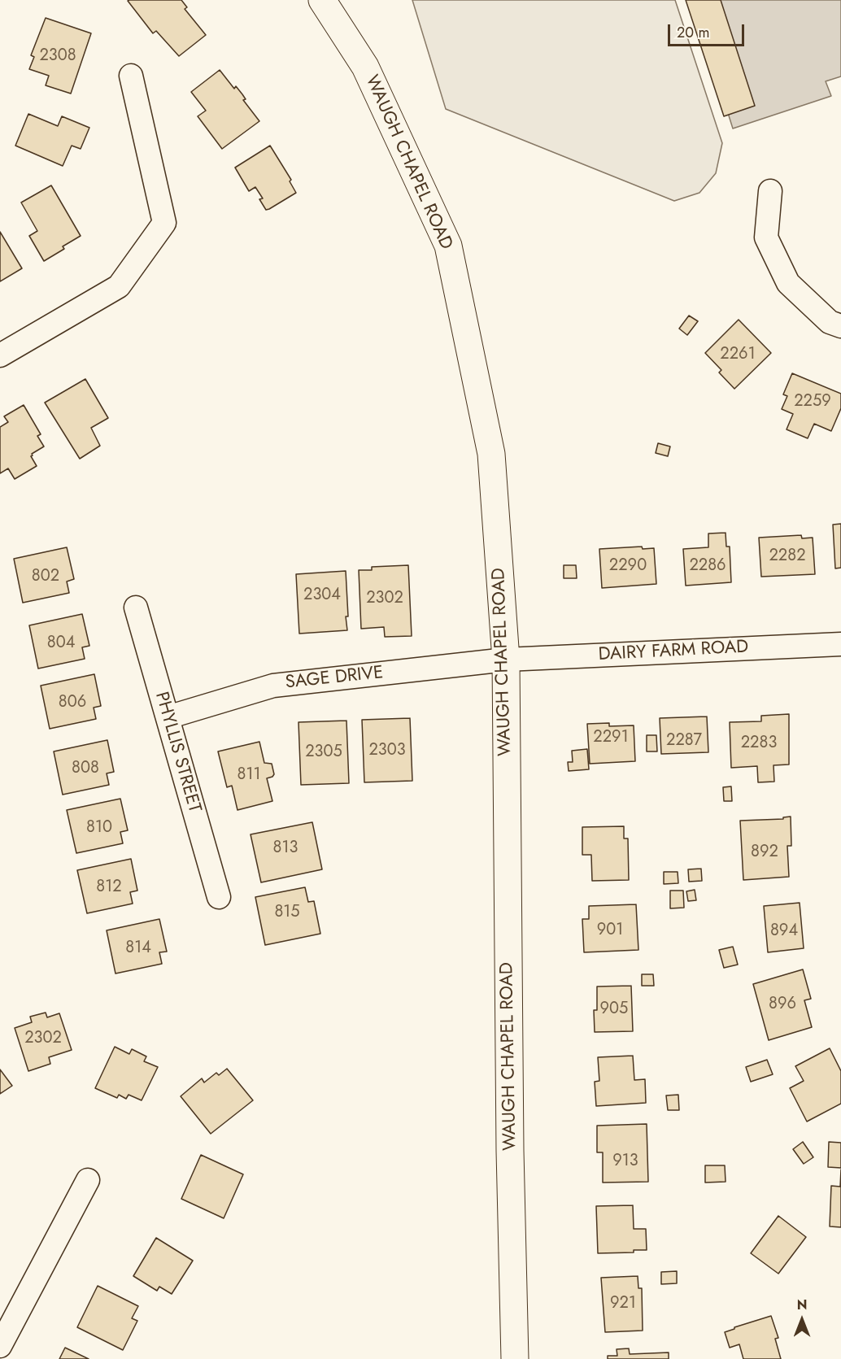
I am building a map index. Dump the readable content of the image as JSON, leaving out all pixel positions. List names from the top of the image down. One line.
{"streets":{"main road":["WAUGH CHAPEL ROAD"],"street":["DAIRY FARM ROAD","SAGE DRIVE","PHYLLIS STREET"]},"crossings":[["WAUGH CHAPEL ROAD","DAIRY FARM ROAD"],["WAUGH CHAPEL ROAD","SAGE DRIVE"],["DAIRY FARM ROAD","SAGE DRIVE"],["SAGE DRIVE","PHYLLIS STREET"]],"house_numbers":["2308","2261","2259","2282","2290","2286","802","2304","2302","804","806","2291","2287","2283","2303","2305","808","811","810","813","892","812","815","901","894","814","896","905","2302","913","921"],"scale_bar":"20 m","north":"top"}
